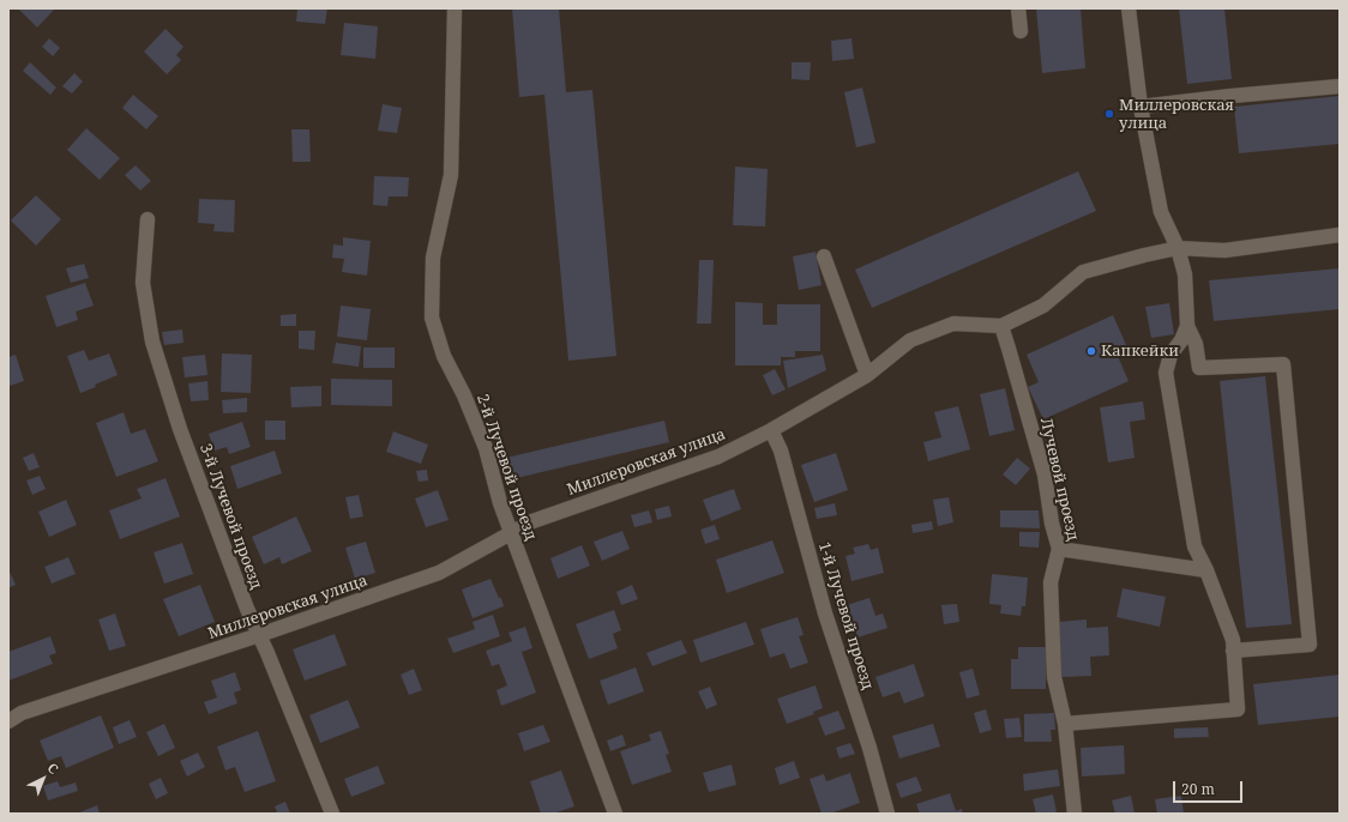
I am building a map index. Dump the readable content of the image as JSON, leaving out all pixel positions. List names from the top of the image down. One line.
{"streets":{"street":["Миллеровская улица","2-й Лучевой проезд","Лучевой проезд","3-й Лучевой проезд","1-й Лучевой проезд"]},"crossings":[["Миллеровская улица","2-й Лучевой проезд"],["Миллеровская улица","Лучевой проезд"],["Миллеровская улица","3-й Лучевой проезд"],["Миллеровская улица","1-й Лучевой проезд"]],"places":["Миллеровская улица","Капкейки"],"scale_bar":"20 m","north":"top right"}
